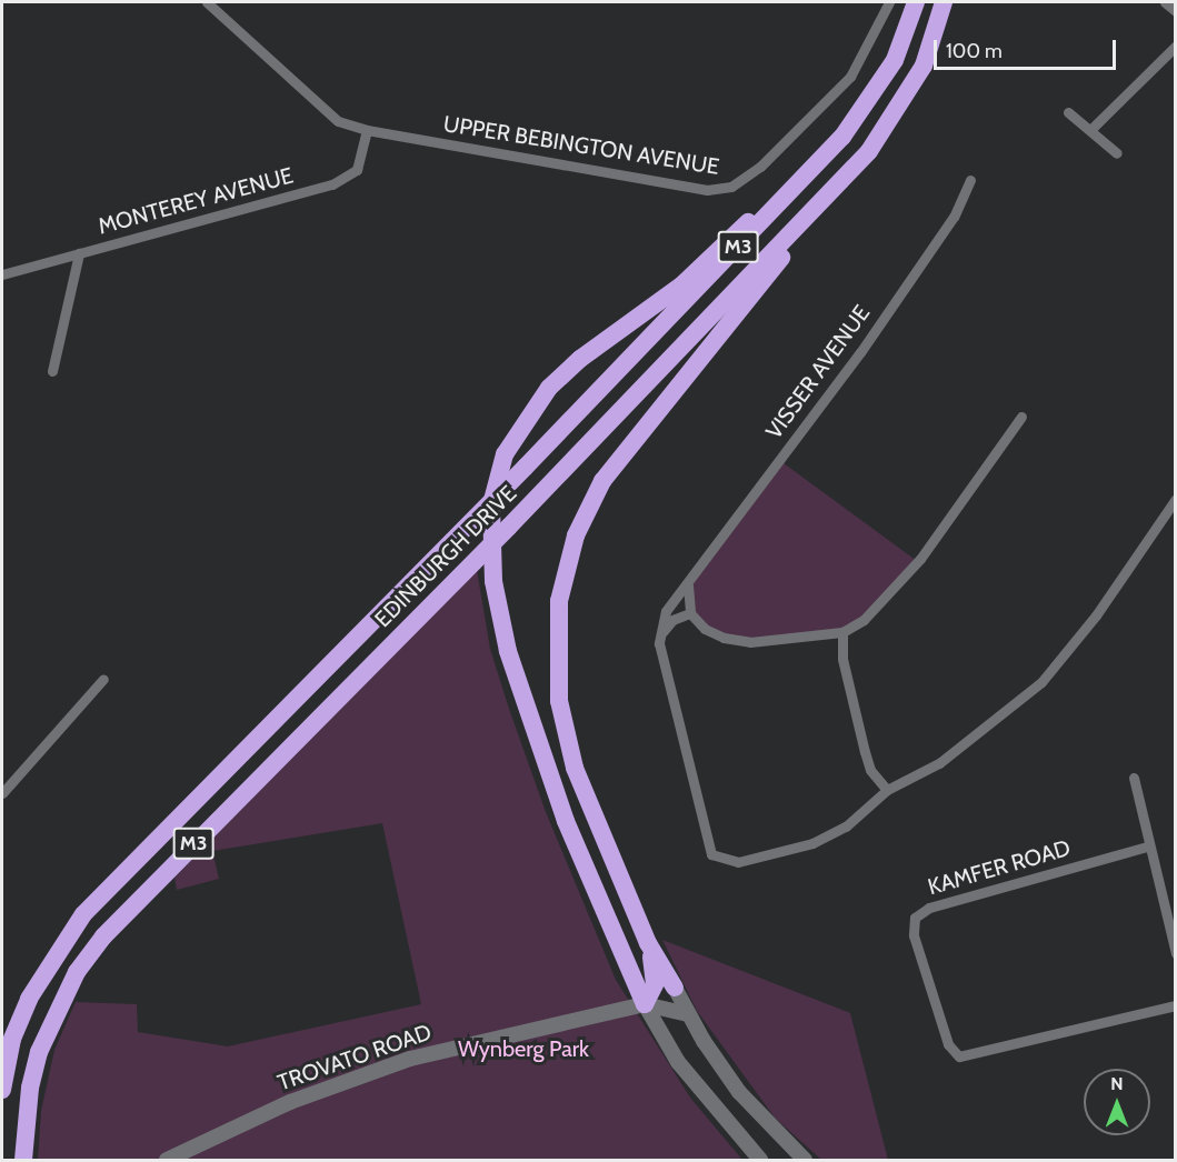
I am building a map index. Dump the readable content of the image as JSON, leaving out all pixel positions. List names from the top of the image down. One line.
{"streets":{"highway":["M3","EDINBURGH DRIVE"],"street":["UPPER BEBINGTON AVENUE","MONTEREY AVENUE","VISSER AVENUE","KAMFER ROAD","TROVATO ROAD"]},"crossings":[["UPPER BEBINGTON AVENUE","MONTEREY AVENUE"]],"parks":["Wynberg Park"],"scale_bar":"100 m","north":"top"}
